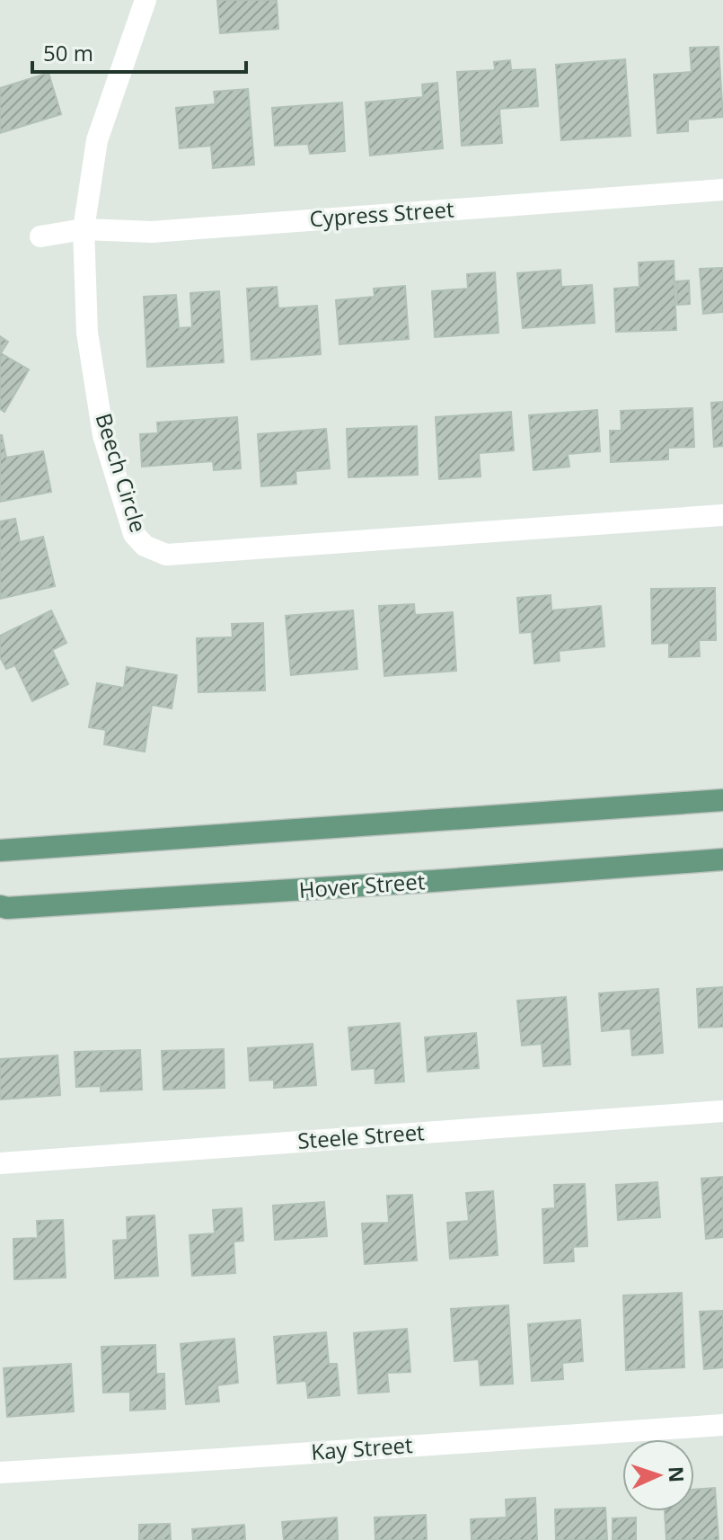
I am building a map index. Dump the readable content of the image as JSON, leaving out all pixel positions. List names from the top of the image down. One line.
{"streets":{"main road":["Hover Street"],"street":["Cypress Street","Beech Circle","Steele Street","Kay Street"]},"crossings":[["Cypress Street","Beech Circle"]],"scale_bar":"50 m","north":"right"}
